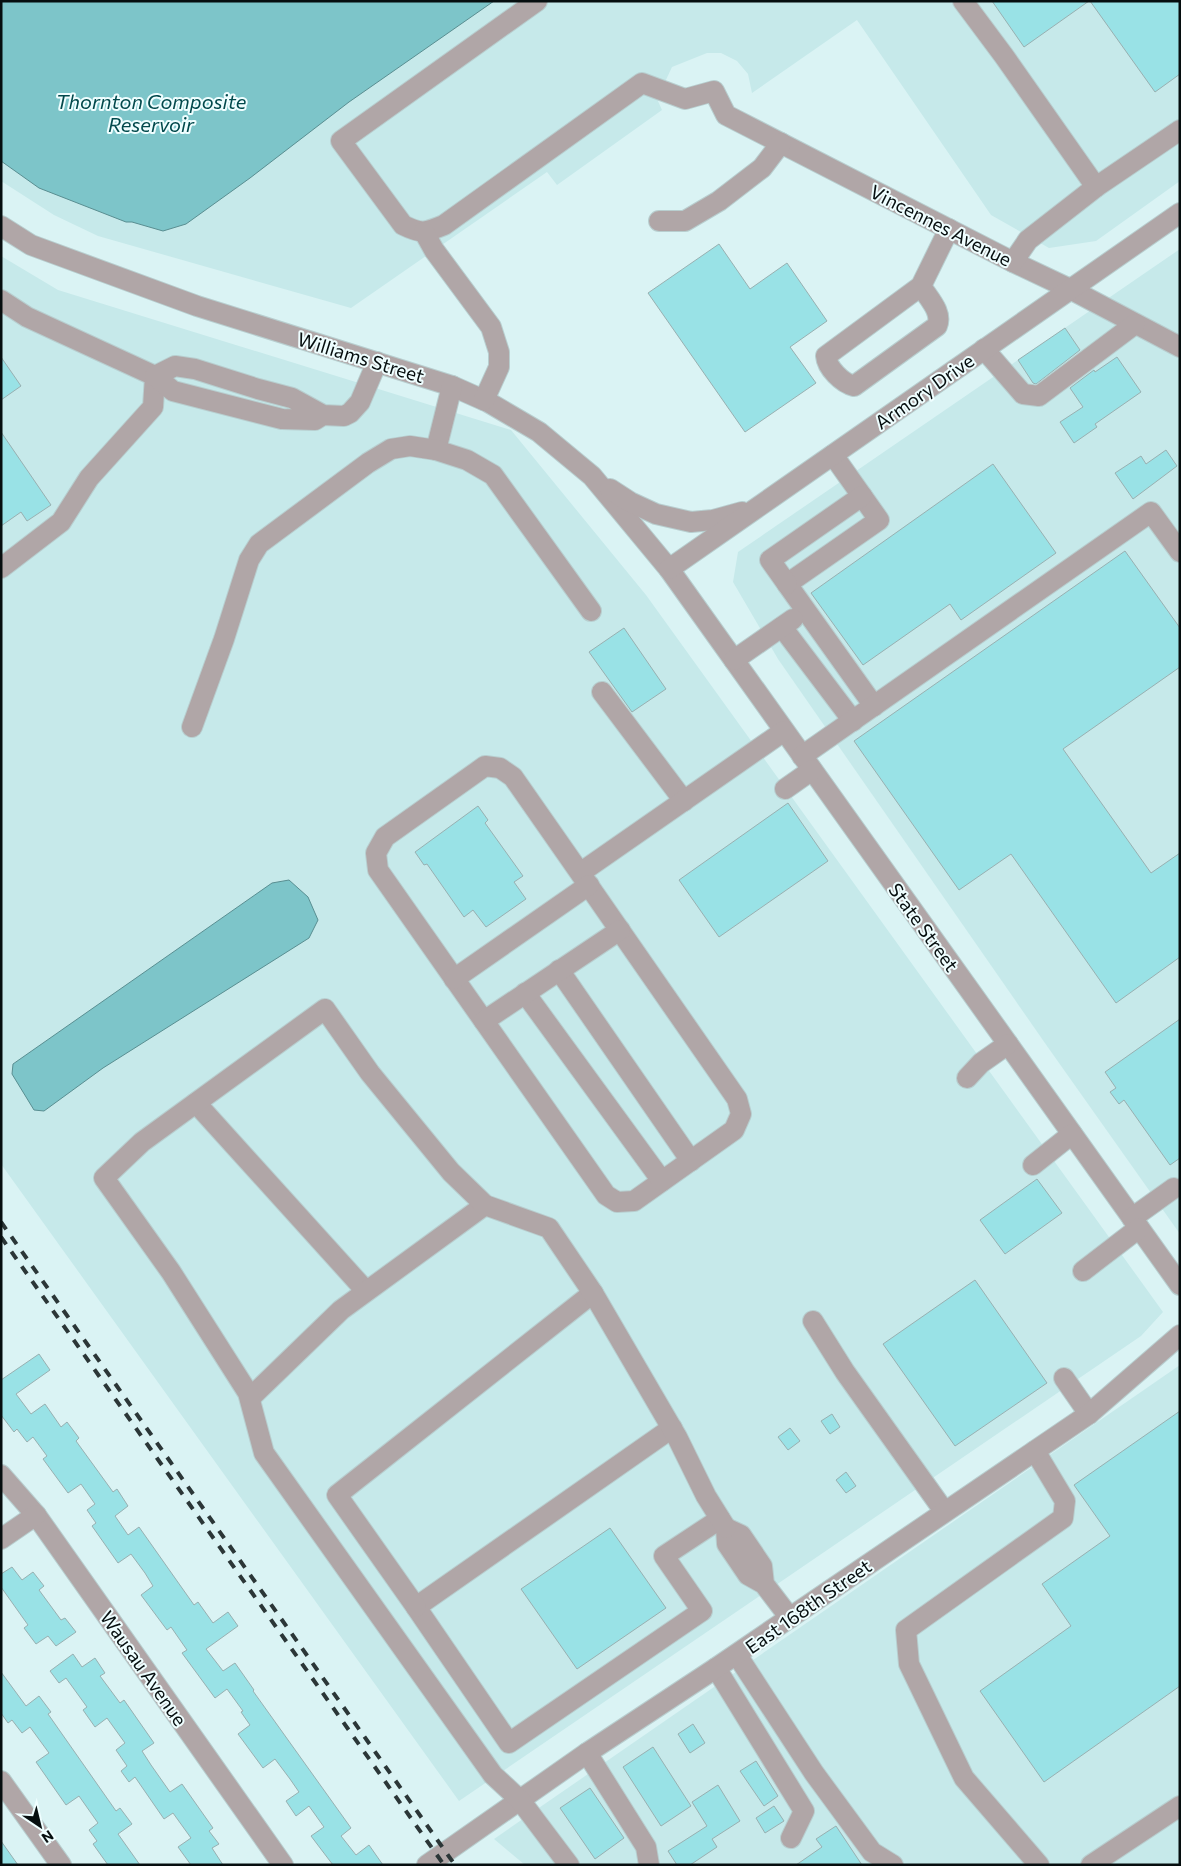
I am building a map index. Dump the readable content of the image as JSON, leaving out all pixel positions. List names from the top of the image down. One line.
{"streets":{"street":["Vincennes Avenue","Williams Street","Armory Drive","State Street","East 168th Street","Wausau Avenue"]},"crossings":[["Vincennes Avenue","Armory Drive"],["Williams Street","Armory Drive"],["Williams Street","State Street"],["Armory Drive","State Street"]],"water":["Thornton Composite Reservoir"],"north":"bottom right"}
